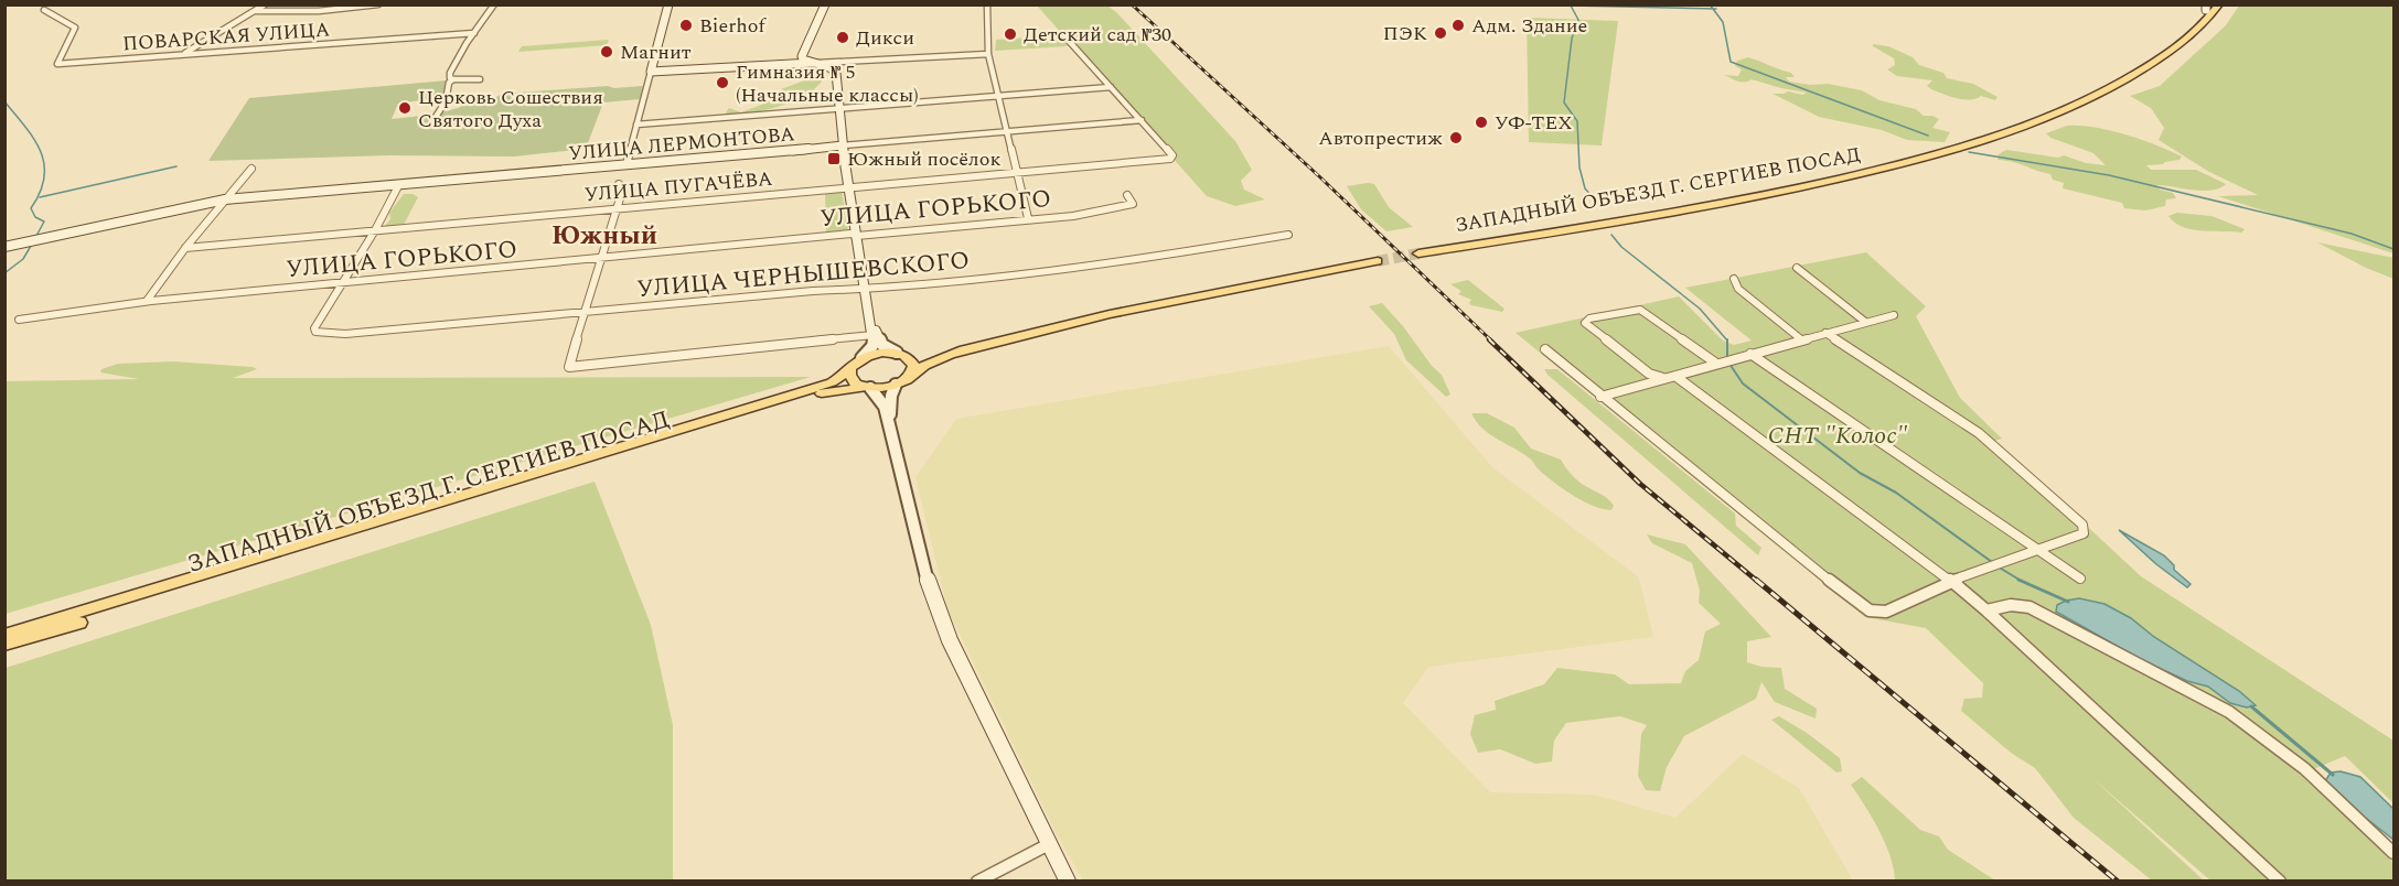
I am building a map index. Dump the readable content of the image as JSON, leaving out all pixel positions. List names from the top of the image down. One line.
{"streets":{"main road":["УЛИЦА ЛЕРМОНТОВА","ЗАПАДНЫЙ ОБЪЕЗД Г. СЕРГИЕВ ПОСАД"],"street":["ПОВАРСКАЯ УЛИЦА","УЛИЦА ПУГАЧЁВА","УЛИЦА ГОРЬКОГО","УЛИЦА ЧЕРНЫШЕВСКОГО"]},"crossings":[["УЛИЦА ЛЕРМОНТОВА","УЛИЦА ПУГАЧЁВА"],["УЛИЦА ГОРЬКОГО","УЛИЦА ЧЕРНЫШЕВСКОГО"]],"districts":["Южный"],"parks":["СНТ \"Колос\""],"places":{"other":["Bierhof","Адм. Здание","ПЭК","Детский сад №30","Дикси","Магнит","Гимназия № 5 (Начальные классы)","Церковь Сошествия Святого Духа","УФ-ТЕХ","Автопрестиж"],"transit":["Южный посёлок"]}}
